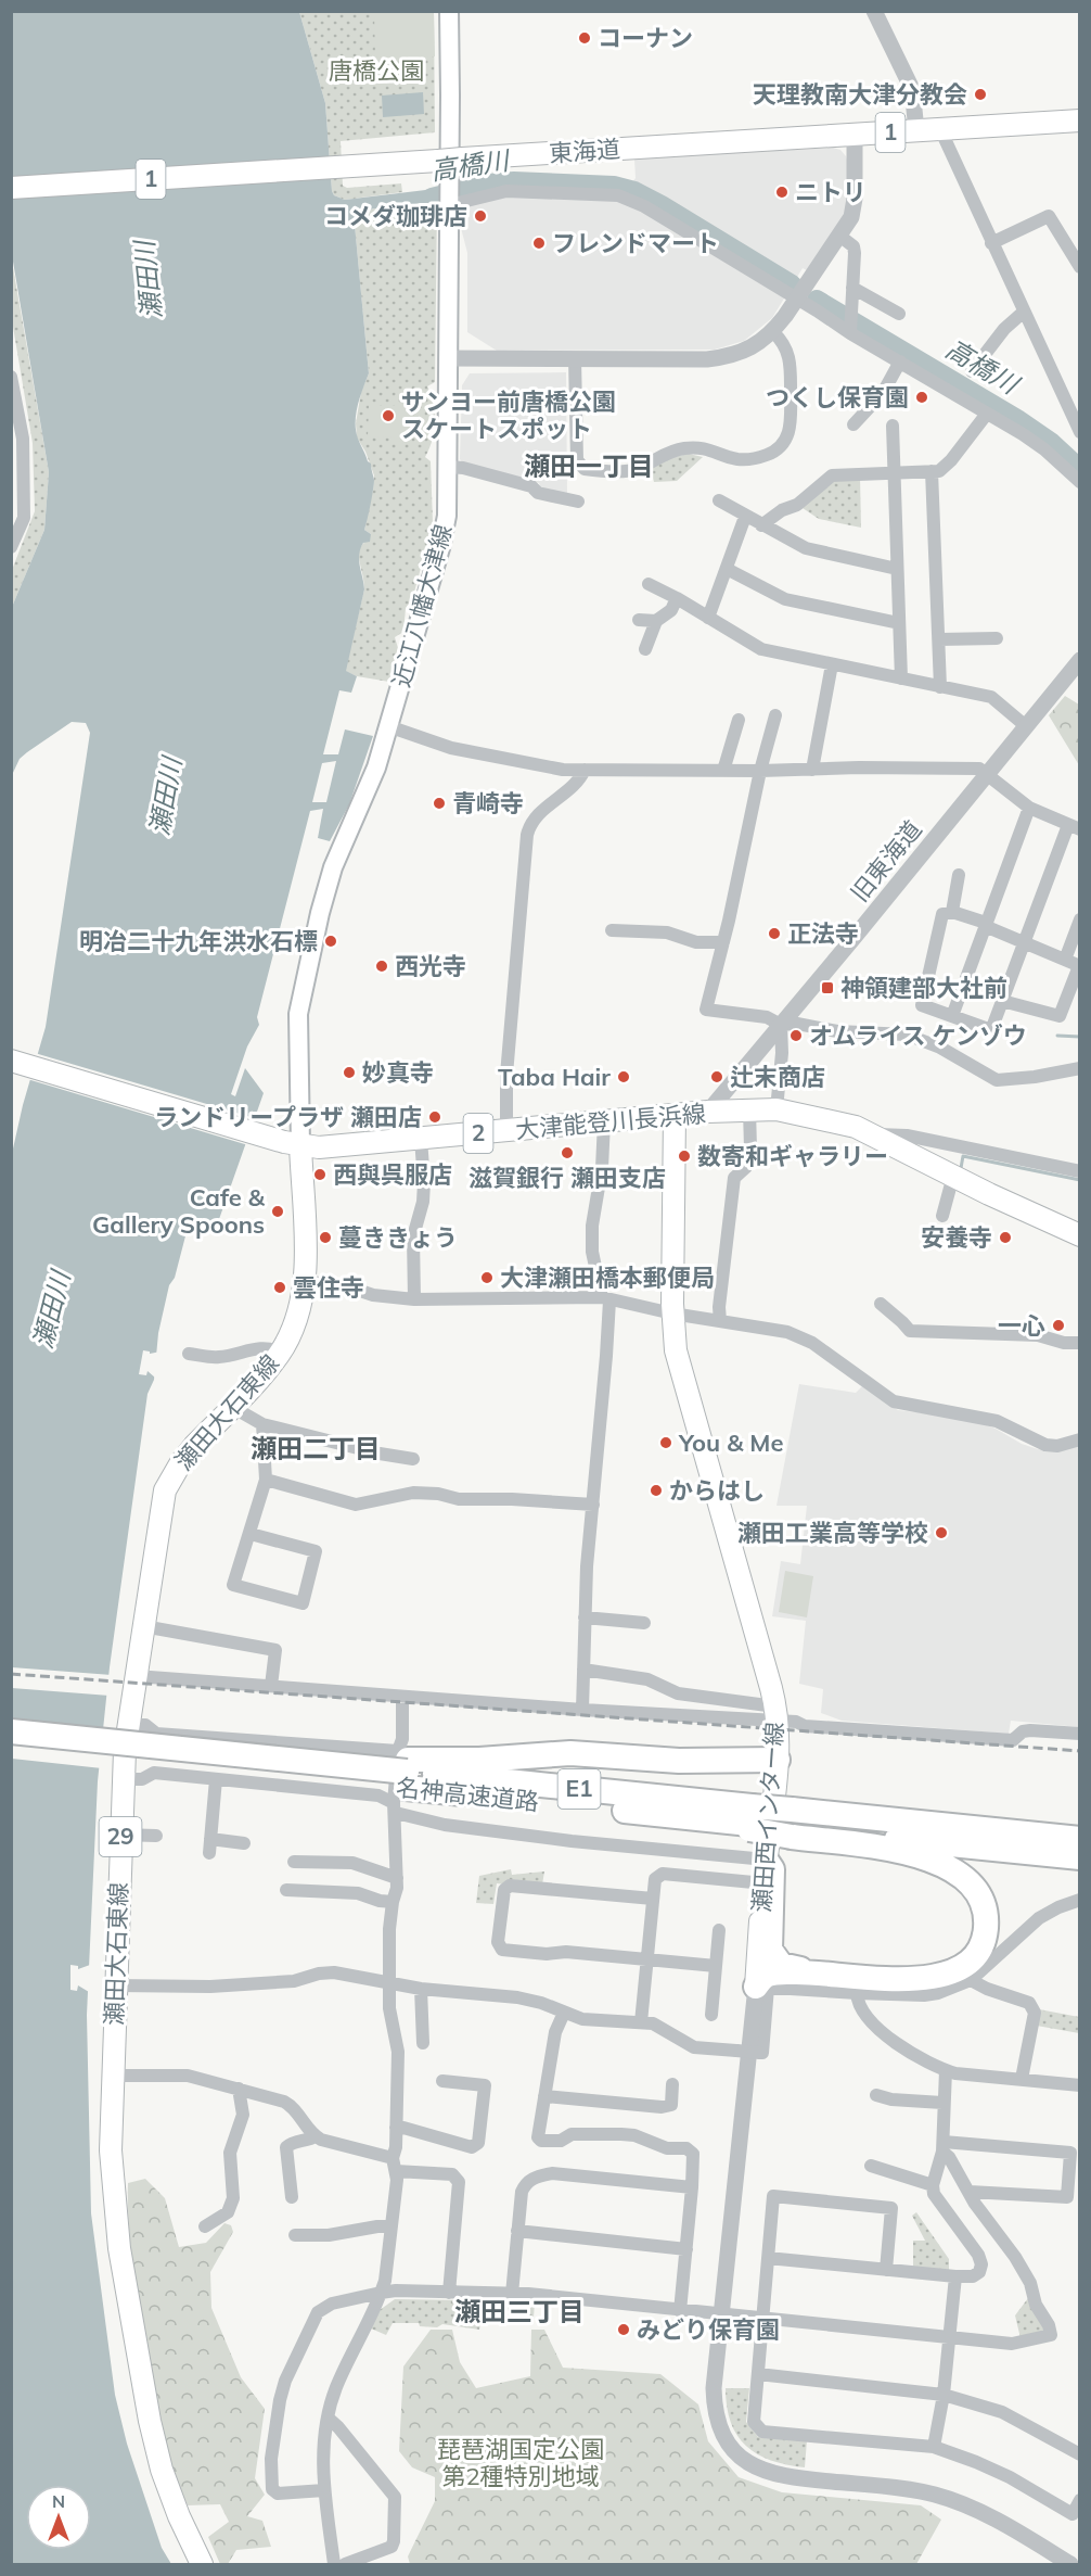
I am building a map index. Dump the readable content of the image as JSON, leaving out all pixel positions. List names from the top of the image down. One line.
{"streets":{"highway":["E1","名神高速道路"],"main road":["1","東海道","近江八幡大津線","大津能登川長浜線","2","瀬田大石東線","瀬田西インター線","29"],"street":["旧東海道"]},"crossings":[["近江八幡大津線","大津能登川長浜線"],["近江八幡大津線","瀬田大石東線"],["旧東海道","大津能登川長浜線"],["大津能登川長浜線","瀬田大石東線"],["大津能登川長浜線","瀬田西インター線"]],"districts":["瀬田一丁目","瀬田二丁目","瀬田三丁目"],"water":["高橋川","瀬田川"],"parks":["唐橋公園","琵琶湖国定公園 第2種特別地域"],"places":{"other":["コーナン","天理教南大津分教会","ニトリ","コメダ珈琲店","フレンドマート","つくし保育園","サンヨー前唐橋公園 スケートスポット","青崎寺","正法寺","明冶二十九年洪水石標","西光寺","オムライス ケンゾウ","妙真寺","Taba Hair","辻末商店","ランドリープラザ 瀬田店","滋賀銀行 瀬田支店","数寄和ギャラリー","西與呉服店","Cafe & Gallery Spoons","蔓ききょう","安養寺","大津瀬田橋本郵便局","雲住寺","一心","You & Me","からはし","瀬田工業高等学校","みどり保育園"],"transit":["神領建部大社前"]},"north":"top"}
